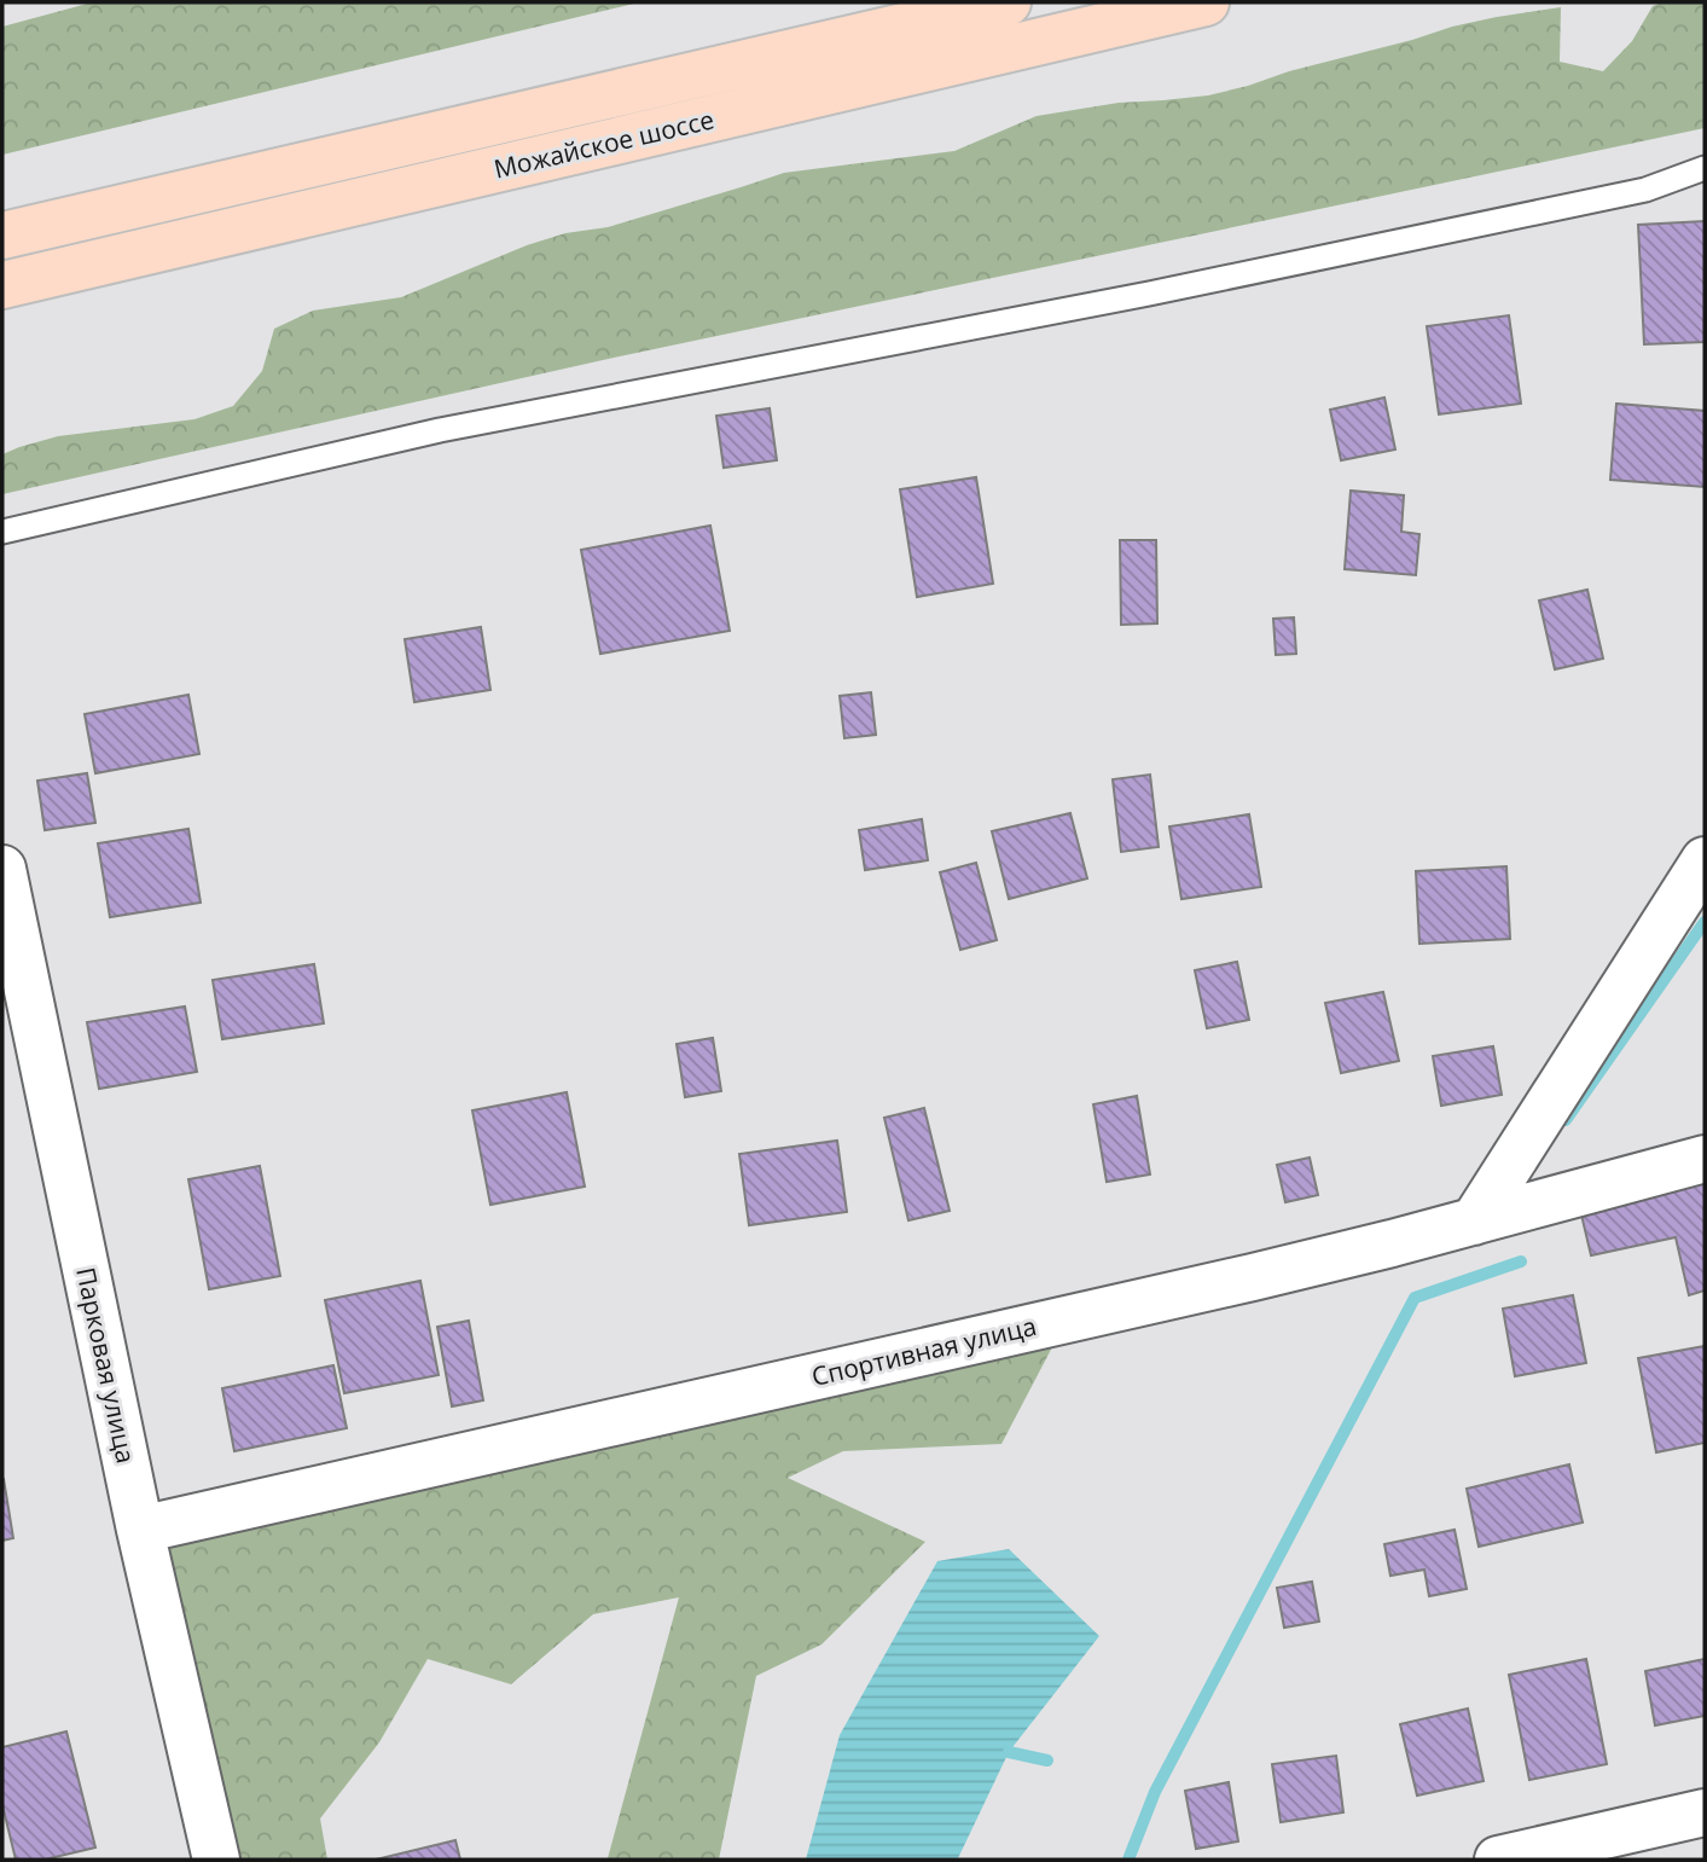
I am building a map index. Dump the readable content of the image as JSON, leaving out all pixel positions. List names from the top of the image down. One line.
{"streets":{"main road":["Можайское шоссе"],"street":["Спортивная улица","Парковая улица"]},"crossings":[["Спортивная улица","Парковая улица"]]}
